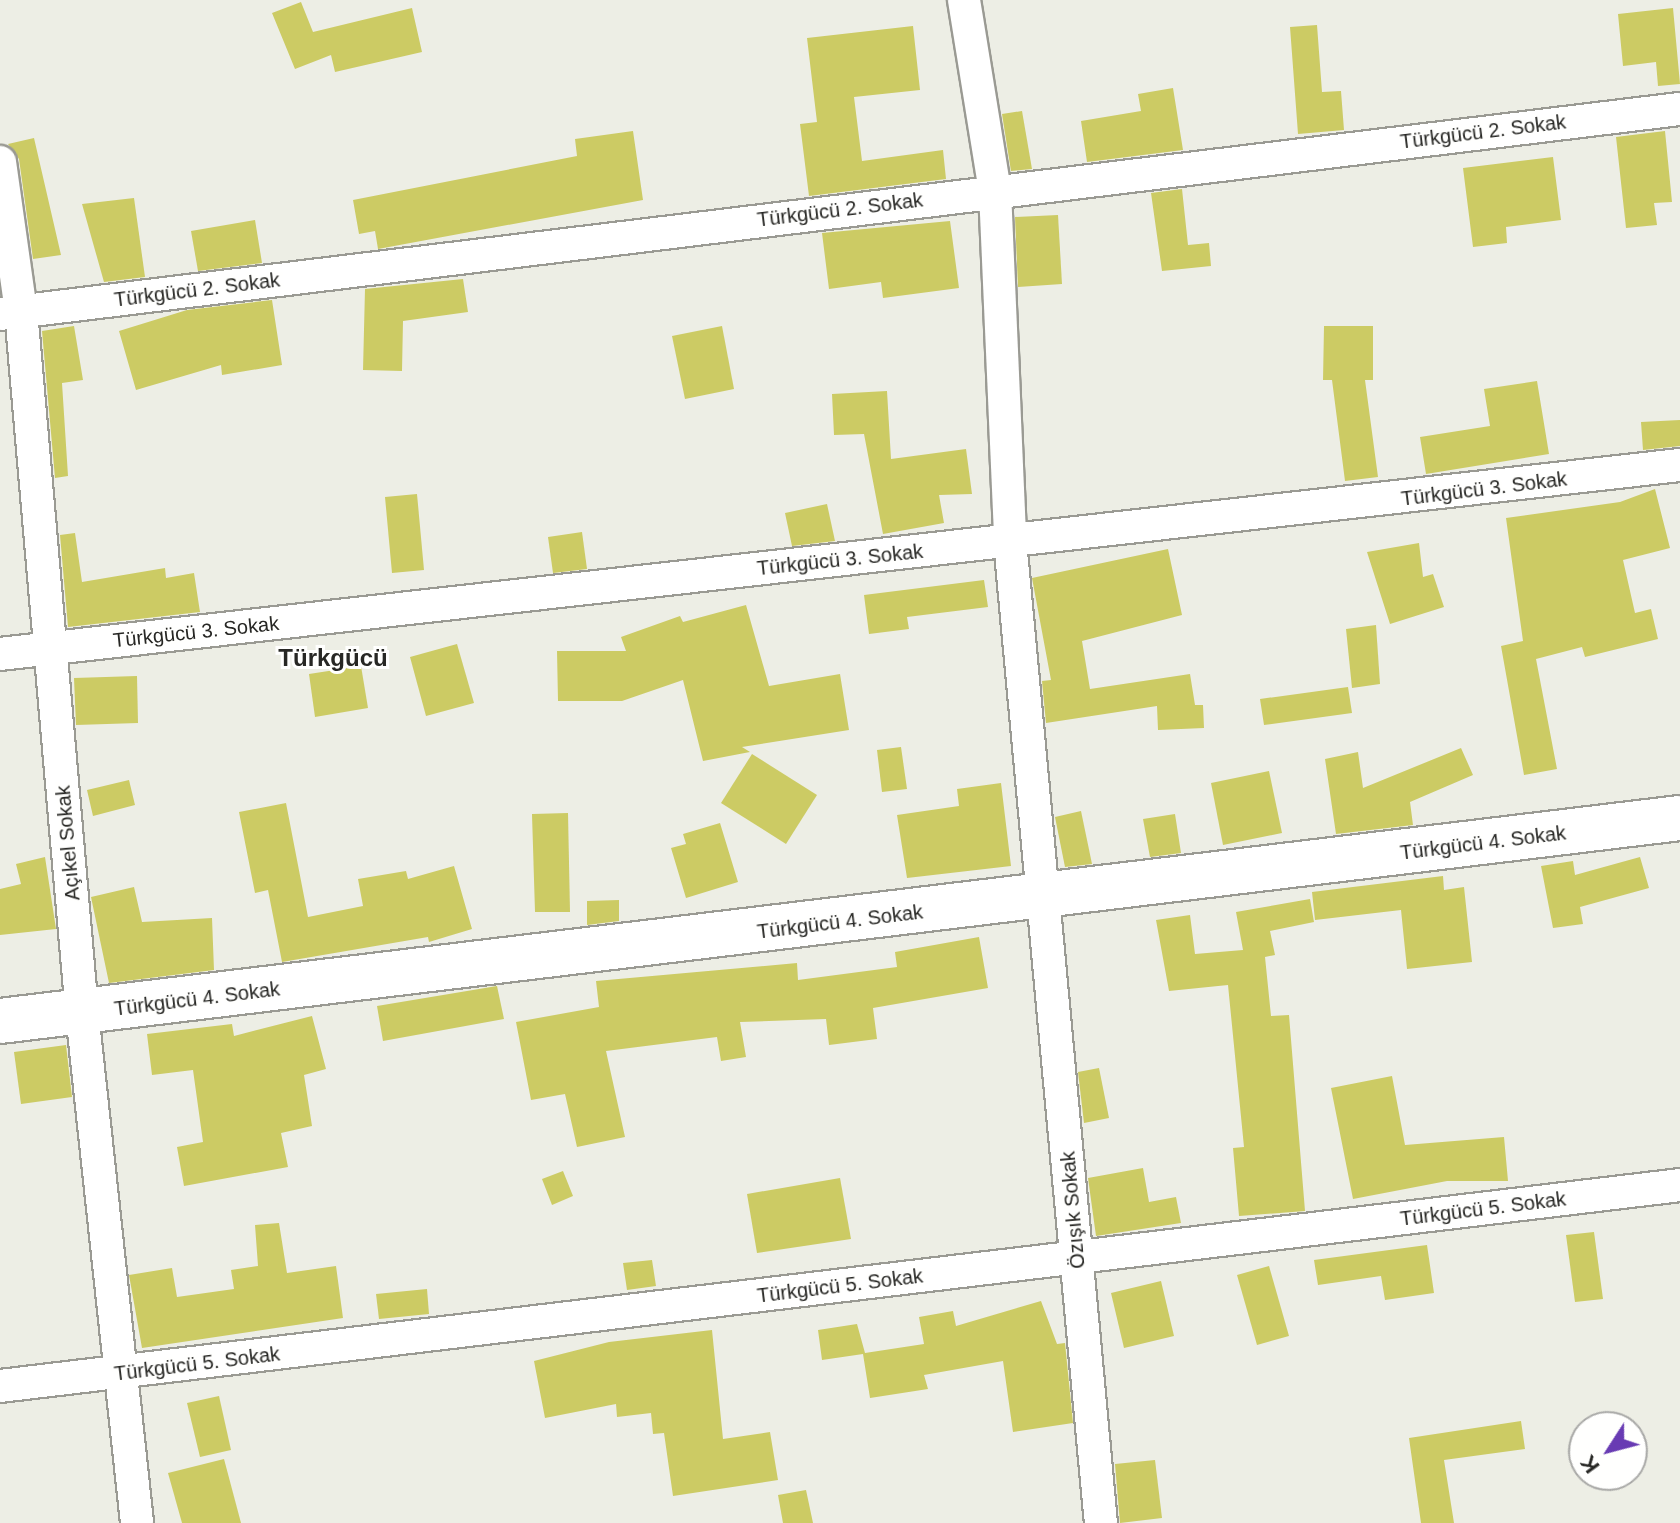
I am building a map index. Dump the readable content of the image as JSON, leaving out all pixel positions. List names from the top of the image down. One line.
{"streets":{"main road":["Türkgücü 4. Sokak"],"street":["Türkgücü 2. Sokak","Türkgücü 3. Sokak","Açıkel Sokak","Türkgücü 5. Sokak","Özışık Sokak"]},"crossings":[["Türkgücü 2. Sokak","Açıkel Sokak"],["Türkgücü 2. Sokak","Özışık Sokak"],["Türkgücü 3. Sokak","Açıkel Sokak"],["Türkgücü 3. Sokak","Özışık Sokak"],["Açıkel Sokak","Türkgücü 4. Sokak"],["Açıkel Sokak","Türkgücü 5. Sokak"],["Türkgücü 4. Sokak","Özışık Sokak"],["Türkgücü 5. Sokak","Özışık Sokak"]],"districts":["Türkgücü"],"north":"bottom left"}
